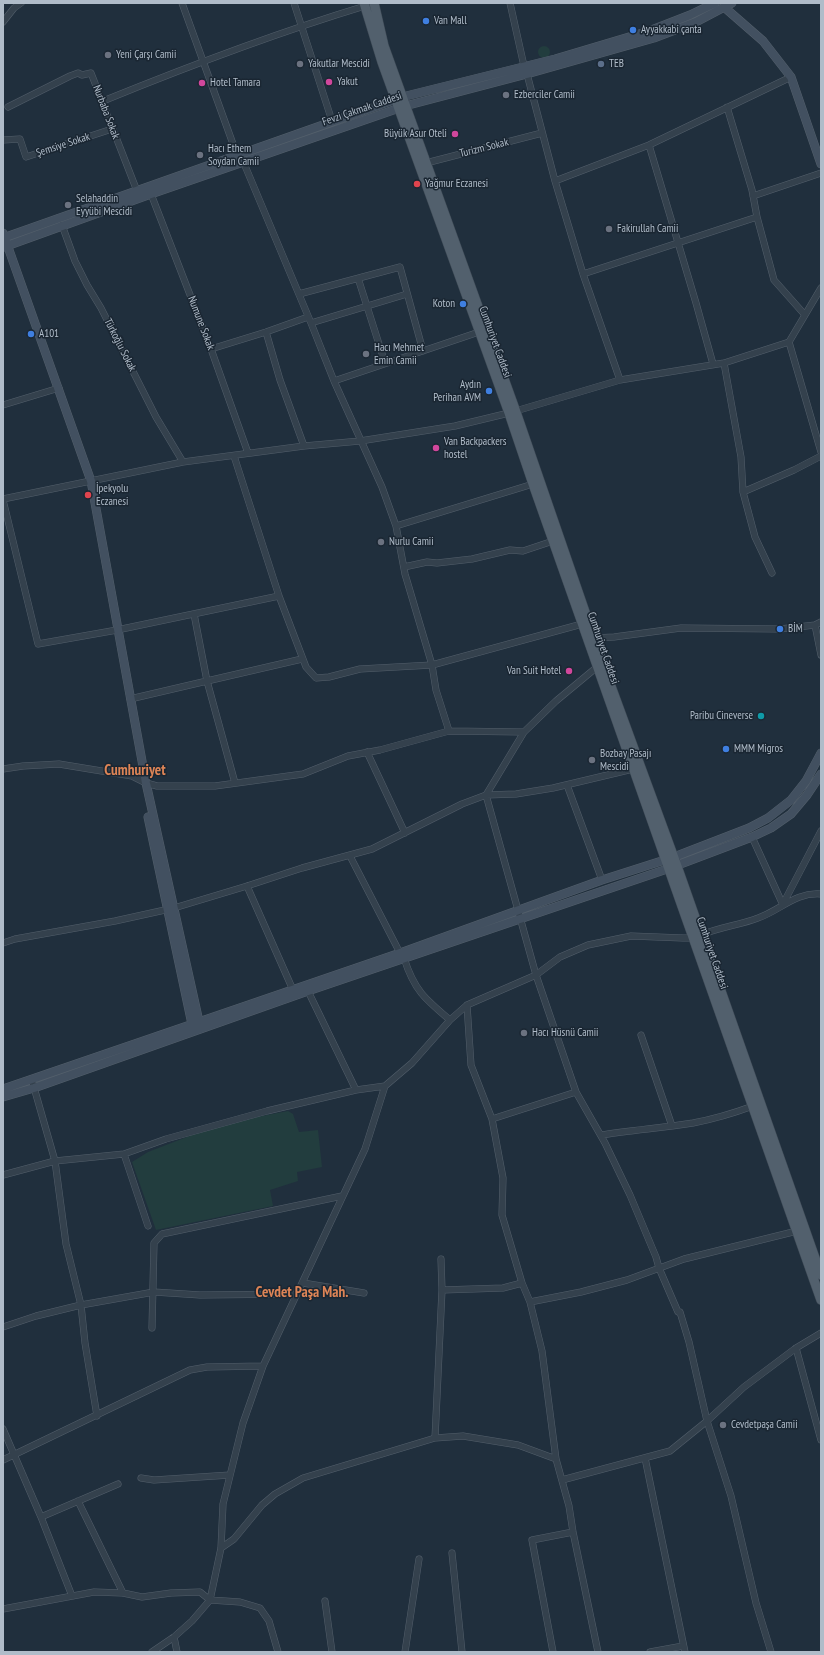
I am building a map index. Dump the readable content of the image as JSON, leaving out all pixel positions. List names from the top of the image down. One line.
{"streets":{"main road":["Cumhuriyet Caddesi"],"street":["Fevzi Çakmak Caddesi","Nurbaba Sokak","Şemsiye Sokak","Turizm Sokak","Numune Sokak","Türkoğlu Sokak"]},"crossings":[["Fevzi Çakmak Caddesi","Numune Sokak"],["Fevzi Çakmak Caddesi","Cumhuriyet Caddesi"],["Fevzi Çakmak Caddesi","Türkoğlu Sokak"],["Nurbaba Sokak","Şemsiye Sokak"],["Turizm Sokak","Cumhuriyet Caddesi"]],"districts":["Cumhuriyet","Cevdet Paşa Mah."],"places":["Van Mall","Ayyakkabi çanta","Yeni Çarşı Camii","Yakutlar Mescidi","TEB","Yakut","Hotel Tamara","Ezberciler Camii","Büyük Asur Oteli","Hacı Ethem Soydan Camii","Yağmur Eczanesi","Selahaddin Eyyübi Mescidi","Fakirullah Camii","Koton","A101","Hacı Mehmet Emin Camii","Aydın Perihan AVM","Van Backpackers hostel","İpekyolu Eczanesi","Nurlu Camii","BİM","Van Suit Hotel","Paribu Cineverse","MMM Migros","Bozbay Pasajı Mescidi","Hacı Hüsnü Camii","Cevdetpaşa Camii"]}
